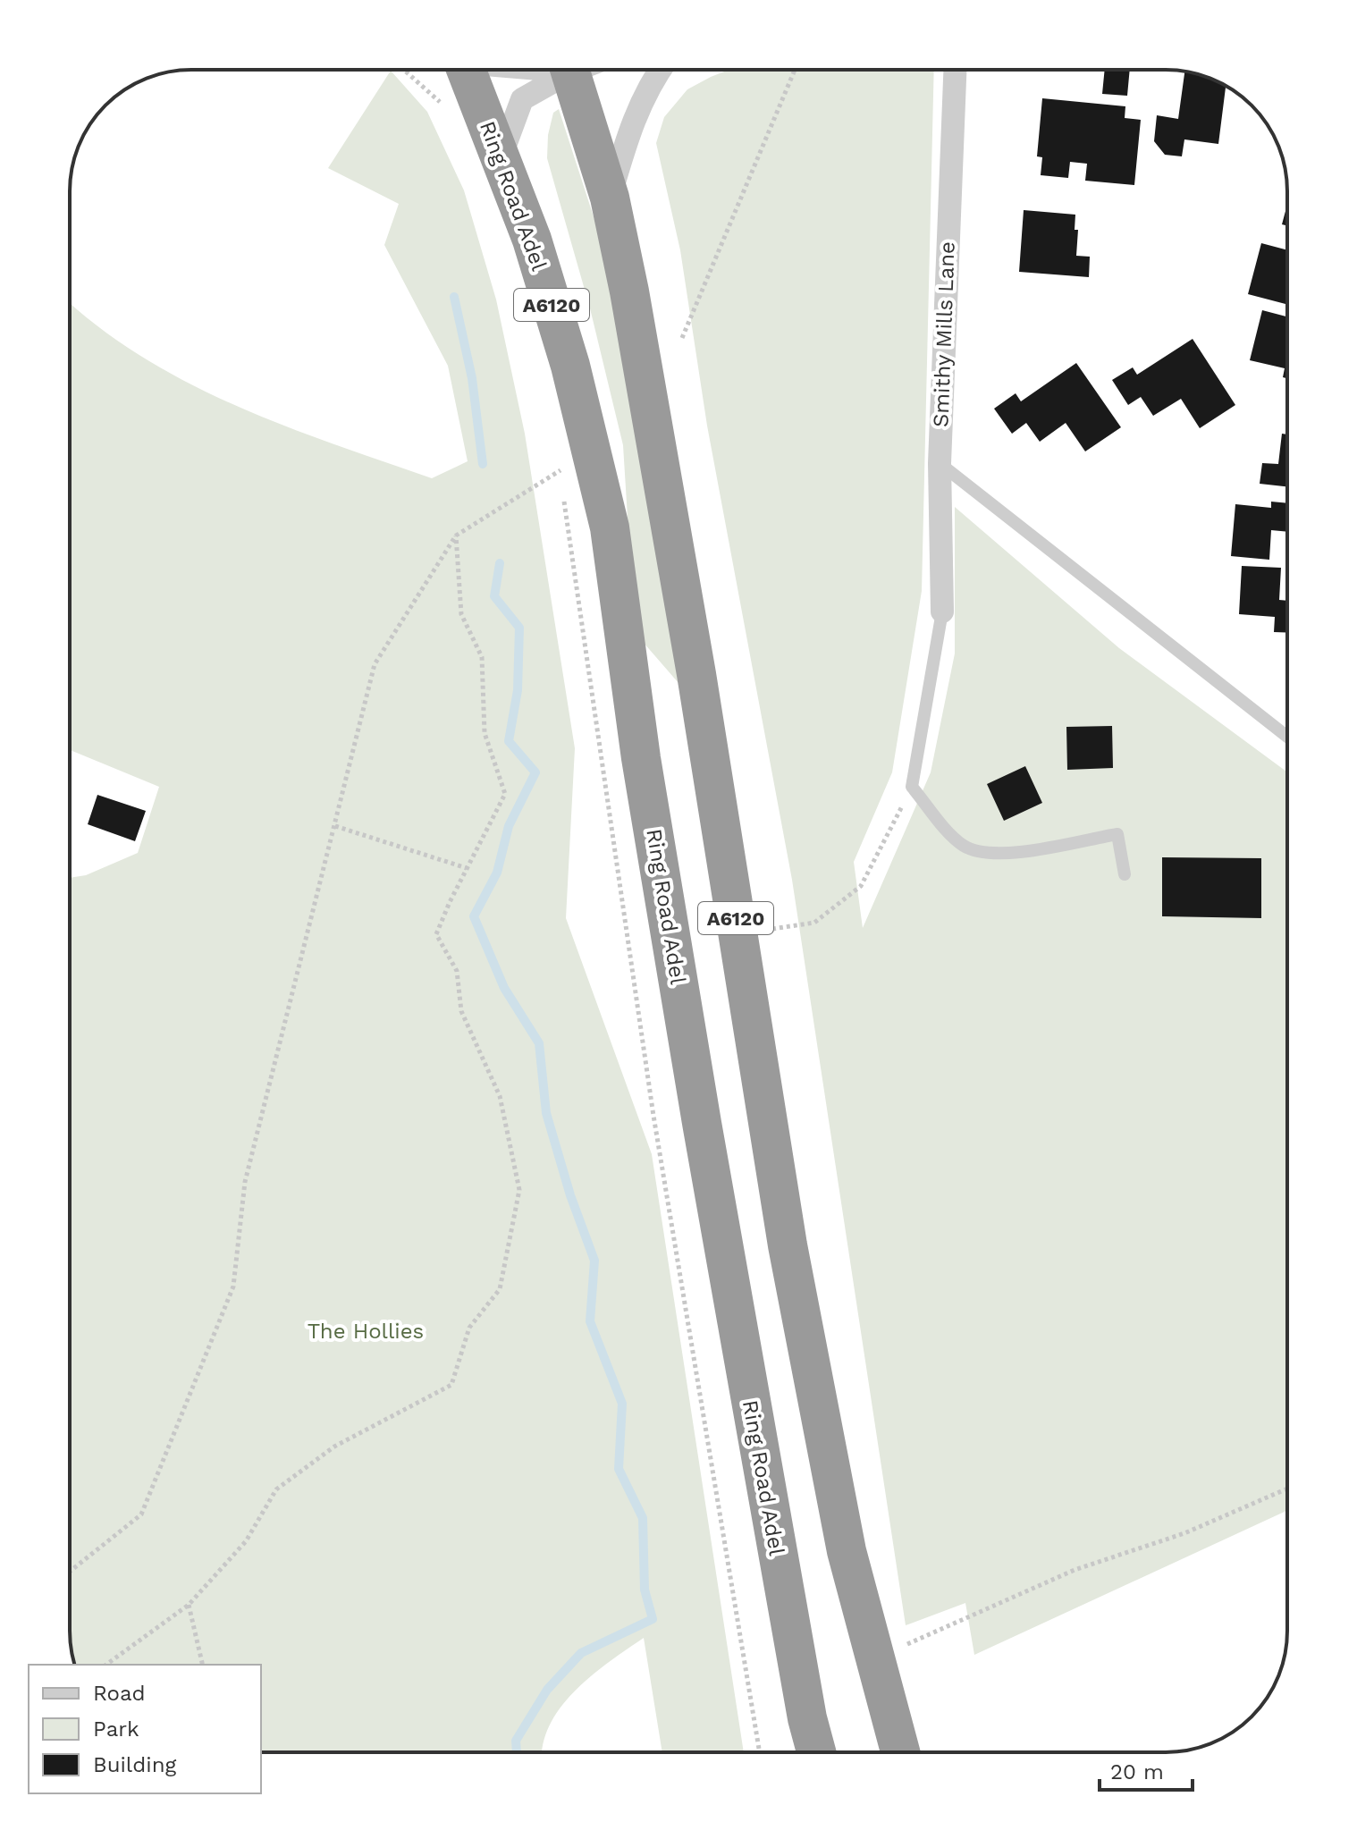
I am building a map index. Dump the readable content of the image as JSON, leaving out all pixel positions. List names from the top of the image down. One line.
{"streets":{"highway":["Ring Road Adel","A6120"],"street":["Smithy Mills Lane"]},"parks":["The Hollies"],"legend":["Road","Park","Building"],"scale_bar":"20 m"}
